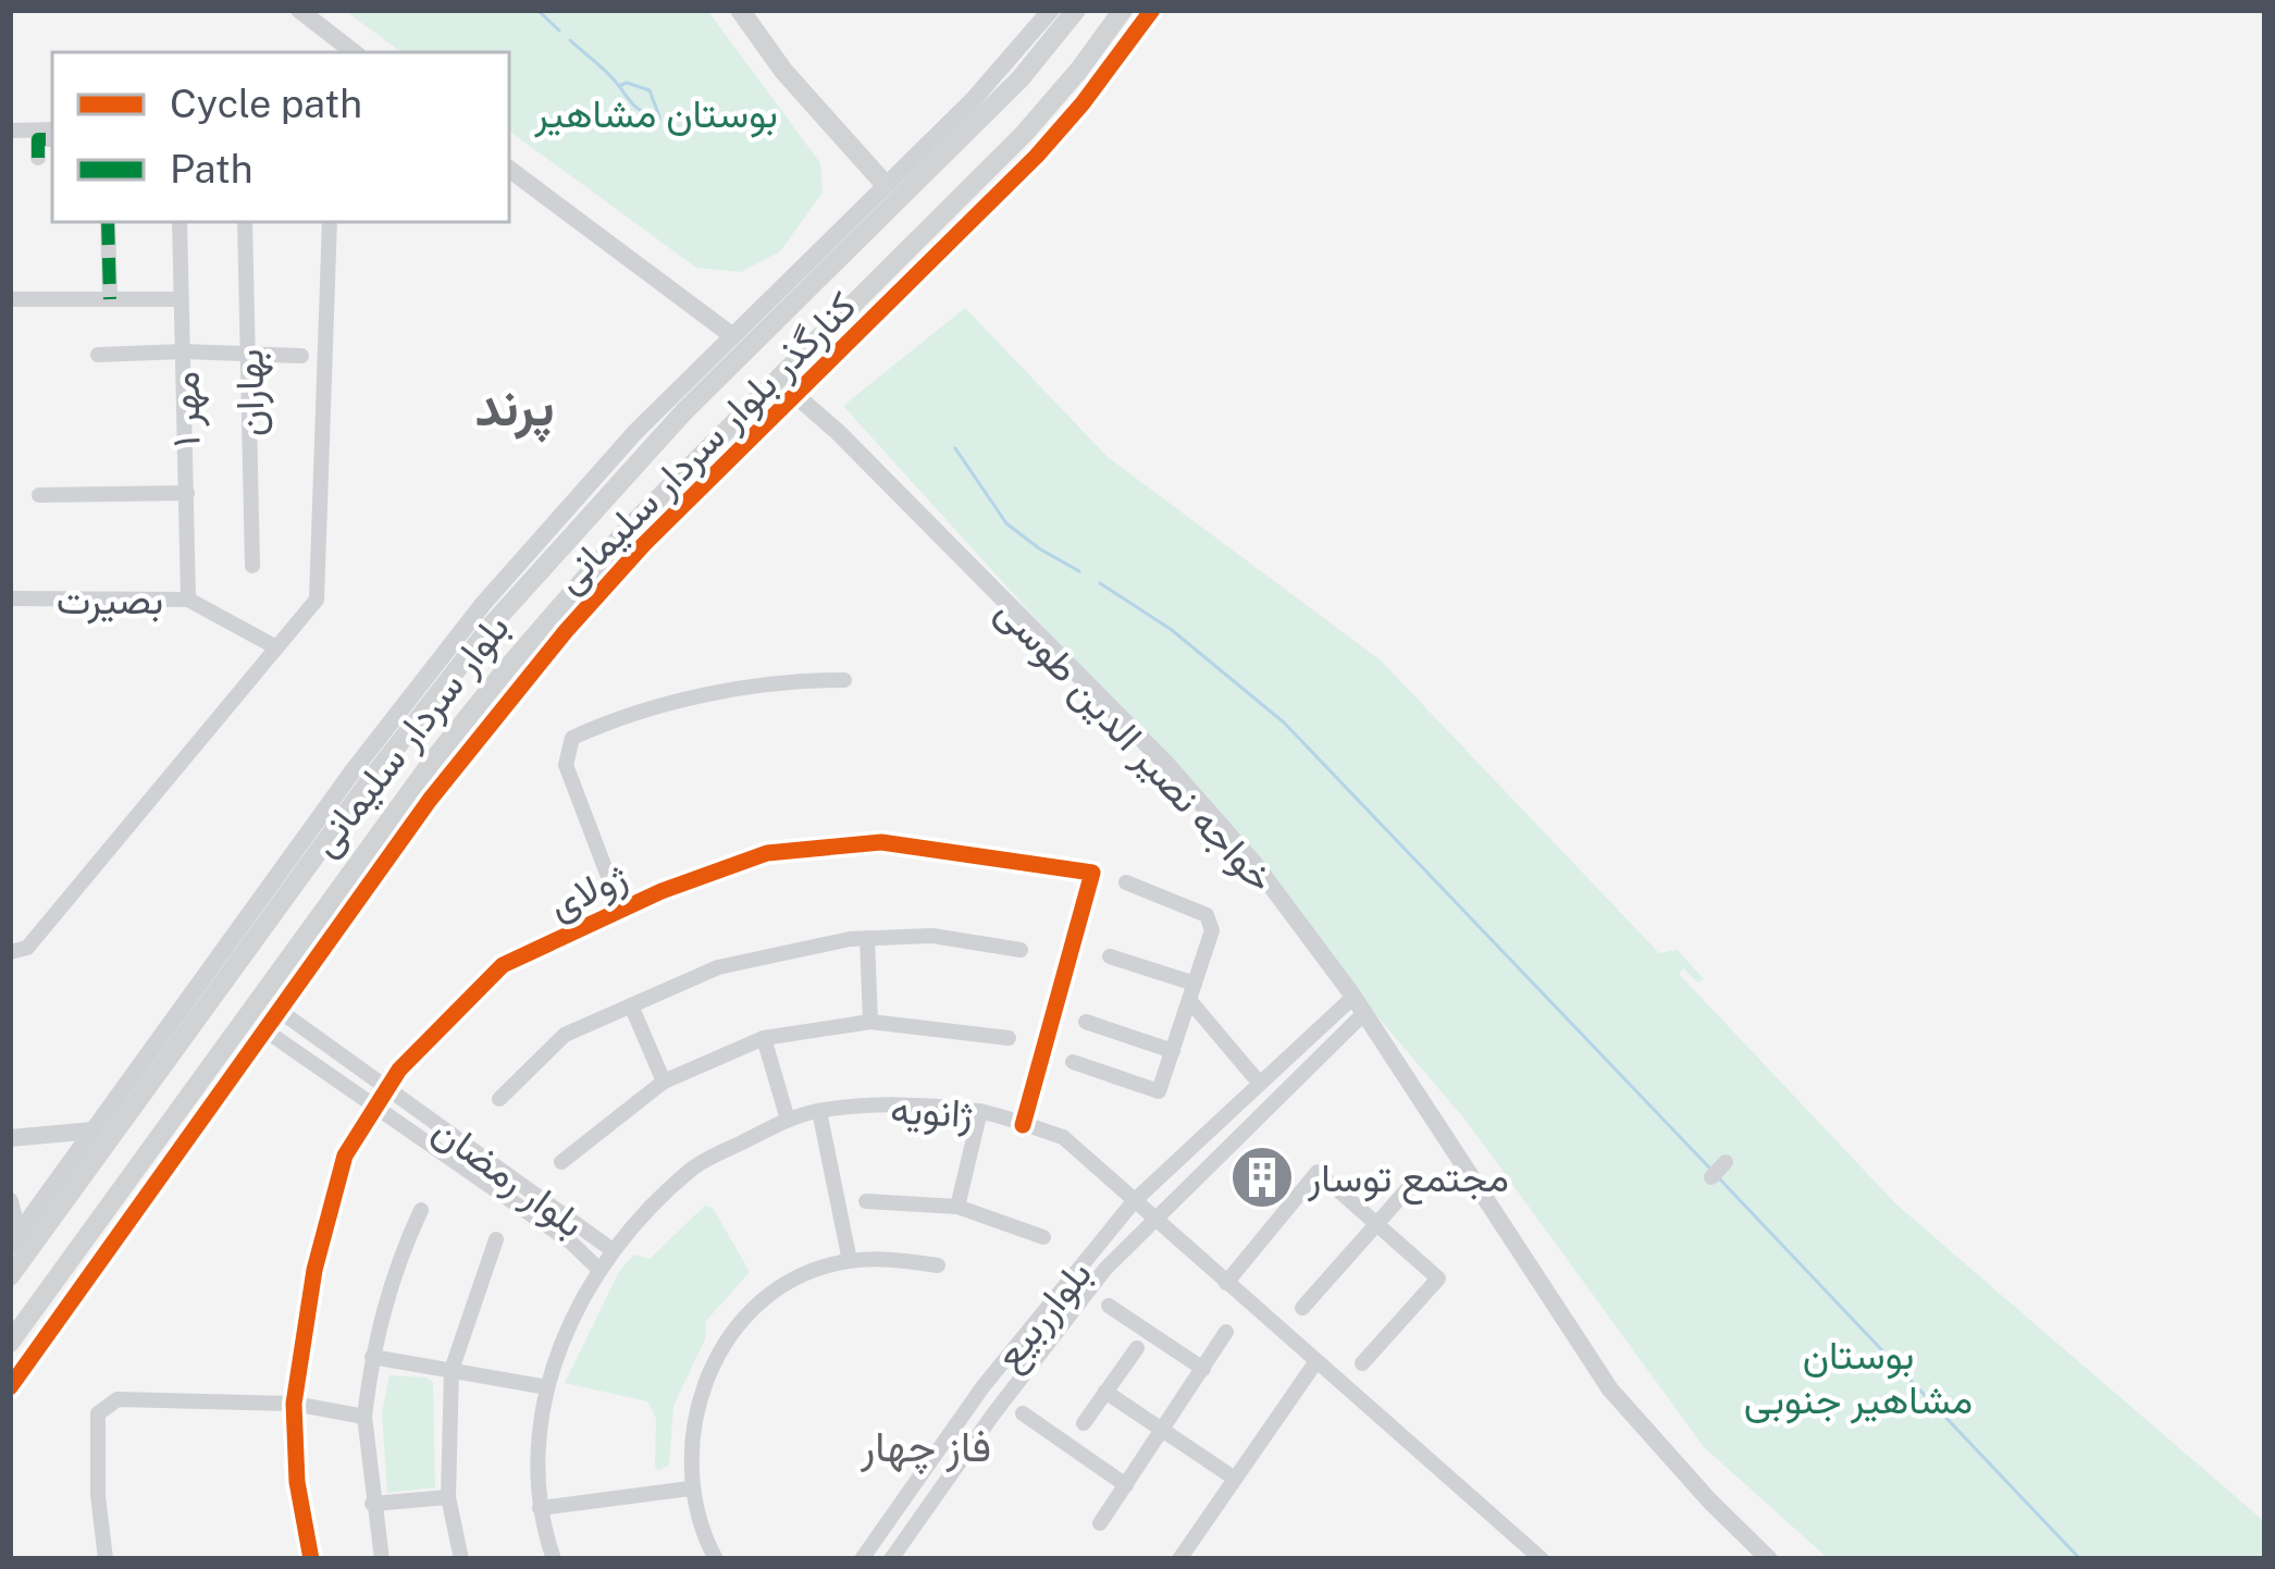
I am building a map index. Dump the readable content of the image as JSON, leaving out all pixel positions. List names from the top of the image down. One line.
{"streets":{"main road":["بلوار سردار سلیمانی"],"street":["بهاران","مهر ۱","کنارگذر بلوار سردار سلیمانی","بصیرت","خواجه نصیر الدین طوسی","ژولای","ژانویه","بلوار رمضان","بلوارربیع"]},"crossings":[["مهر ۱","بصیرت"],["کنارگذر بلوار سردار سلیمانی","خواجه نصیر الدین طوسی"],["کنارگذر بلوار سردار سلیمانی","بلوار رمضان"],["خواجه نصیر الدین طوسی","بلوارربیع"],["ژولای","ژانویه"],["ژولای","بلوار رمضان"],["ژانویه","بلوار رمضان"],["ژانویه","بلوارربیع"]],"districts":["پرند","فاز چهار"],"parks":["بوستان مشاهیر","بوستان مشاهیر جنوبی"],"places":{"building":["مجتمع توسار"]},"legend":["Cycle path","Path"]}
